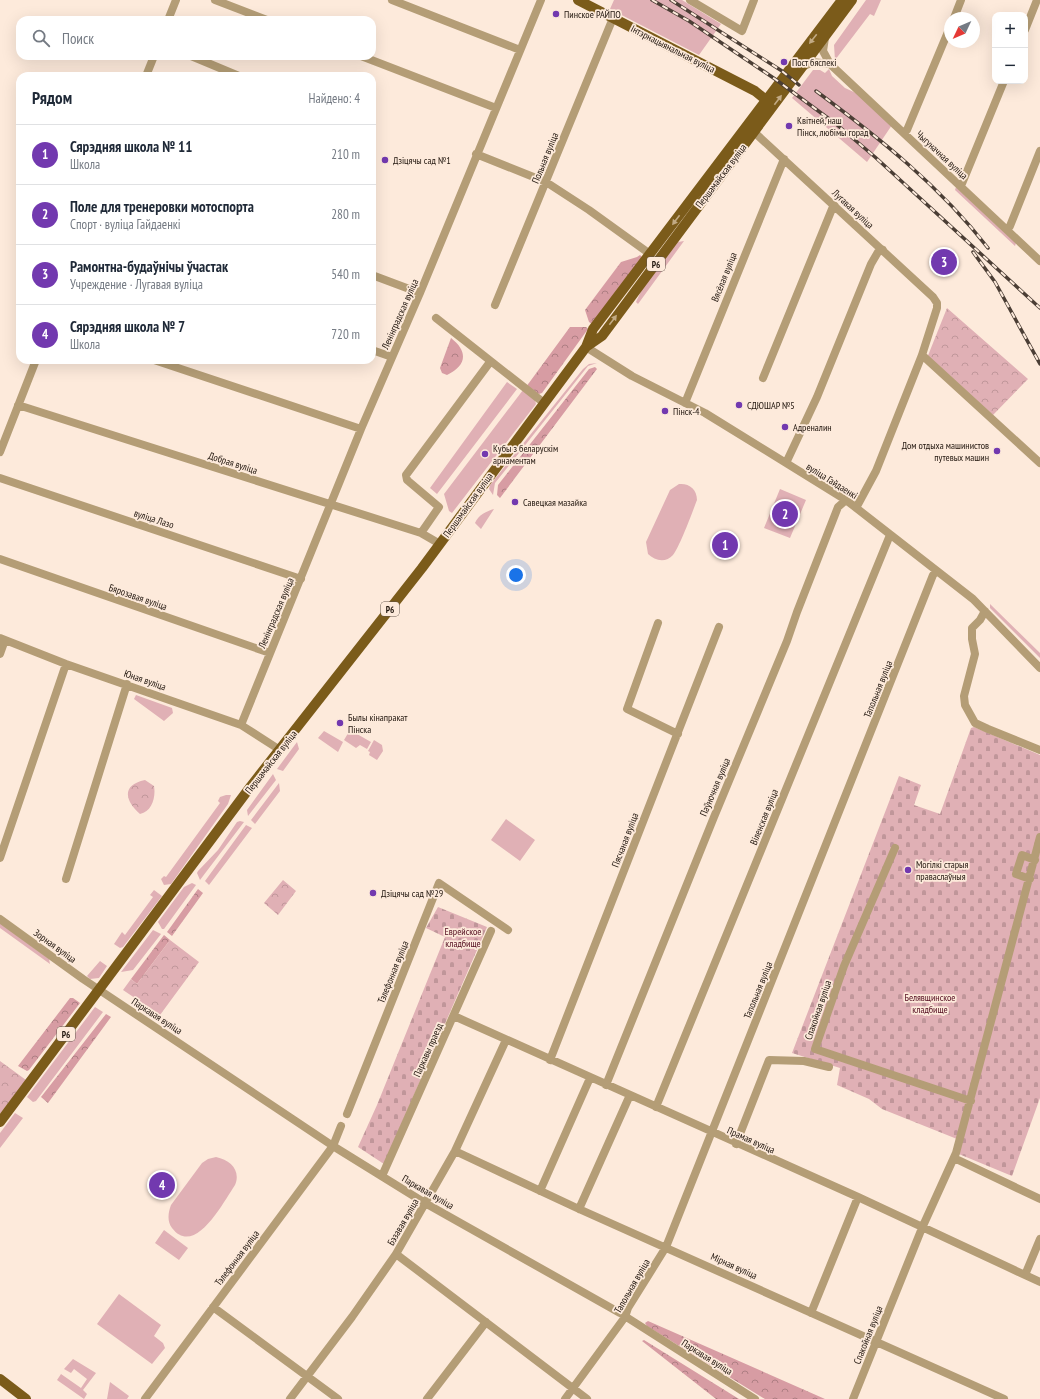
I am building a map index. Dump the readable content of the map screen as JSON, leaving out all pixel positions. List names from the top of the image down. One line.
{"streets":{"main road":["Інтэрнацыянальная вуліца","Першамайская вуліца","Р6"],"street":["Чыгуначная вуліца","Польная вуліца","Лугавая вуліца","Вясёлая вуліца","Ленінградская вуліца","Добрая вуліца","вуліца Гайдаенкі","вуліца Лазо","Бярозавая вуліца","Юная вуліца","Тапольная вуліца","Паўночная вуліца","Віленская вуліца","Пясчаная вуліца","Зорная вуліца","Тэлефонная вуліца","Спакойная вуліца","Паркавая вуліца","Паркавы праезд","Прамая вуліца","Бэзавая вуліца","Мірная вуліца"]},"crossings":[["Інтэрнацыянальная вуліца","Польная вуліца"],["Інтэрнацыянальная вуліца","Першамайская вуліца"],["Чыгуначная вуліца","Першамайская вуліца"],["Першамайская вуліца","Лугавая вуліца"],["Першамайская вуліца","Добрая вуліца"],["Першамайская вуліца","вуліца Гайдаенкі"],["Першамайская вуліца","Юная вуліца"],["Першамайская вуліца","Зорная вуліца"],["Першамайская вуліца","Паркавая вуліца"],["Лугавая вуліца","Вясёлая вуліца"],["Вясёлая вуліца","вуліца Гайдаенкі"],["Ленінградская вуліца","Добрая вуліца"],["Ленінградская вуліца","вуліца Лазо"],["Ленінградская вуліца","Бярозавая вуліца"],["Ленінградская вуліца","Юная вуліца"],["вуліца Гайдаенкі","Тапольная вуліца"],["вуліца Гайдаенкі","Паўночная вуліца"],["вуліца Гайдаенкі","Віленская вуліца"],["Тапольная вуліца","Паркавая вуліца"],["Тапольная вуліца","Прамая вуліца"],["Тапольная вуліца","Мірная вуліца"],["Паўночная вуліца","Прамая вуліца"],["Віленская вуліца","Прамая вуліца"],["Пясчаная вуліца","Прамая вуліца"],["Зорная вуліца","Паркавая вуліца"],["Тэлефонная вуліца","Паркавая вуліца"],["Спакойная вуліца","Прамая вуліца"],["Спакойная вуліца","Мірная вуліца"],["Паркавая вуліца","Паркавы праезд"],["Паркавая вуліца","Бэзавая вуліца"],["Паркавы праезд","Прамая вуліца"],["Прамая вуліца","Бэзавая вуліца"],["Бэзавая вуліца","Мірная вуліца"]],"parks":["Еврейское кладбище","Белявщинское кладбище"],"places":["Пинское РАЙПО","Пост бяспекі","Квітней, наш Пінск, любімы горад","Дзіцячы сад №1","СДЮШАР №5","Пінск-4","Адреналин","Дом отдыха машинистов путевых машин","Кубы з беларускім арнаментам","Савецкая мазайка","Былы кінапракат Пінска","Могілкі старыя праваслаўныя","Дзіцячы сад №29"],"north":"bottom left","page":{"map_buttons":["+","−"],"search":"Поиск","heading":["Рядом","Найдено: 4"],"list":[{"mark":"1","name":"Сярэдняя школа № 11","note":"Школа","value":"210 m"},{"mark":"2","name":"Поле для тренеровки мотоспорта","note":"Спорт · вуліца Гайдаенкі","value":"280 m"},{"mark":"3","name":"Рамонтна-будаўнічы ўчастак","note":"Учреждение · Лугавая вуліца","value":"540 m"},{"mark":"4","name":"Сярэдняя школа № 7","note":"Школа","value":"720 m"}],"pins":["3","2","1","4"]}}
